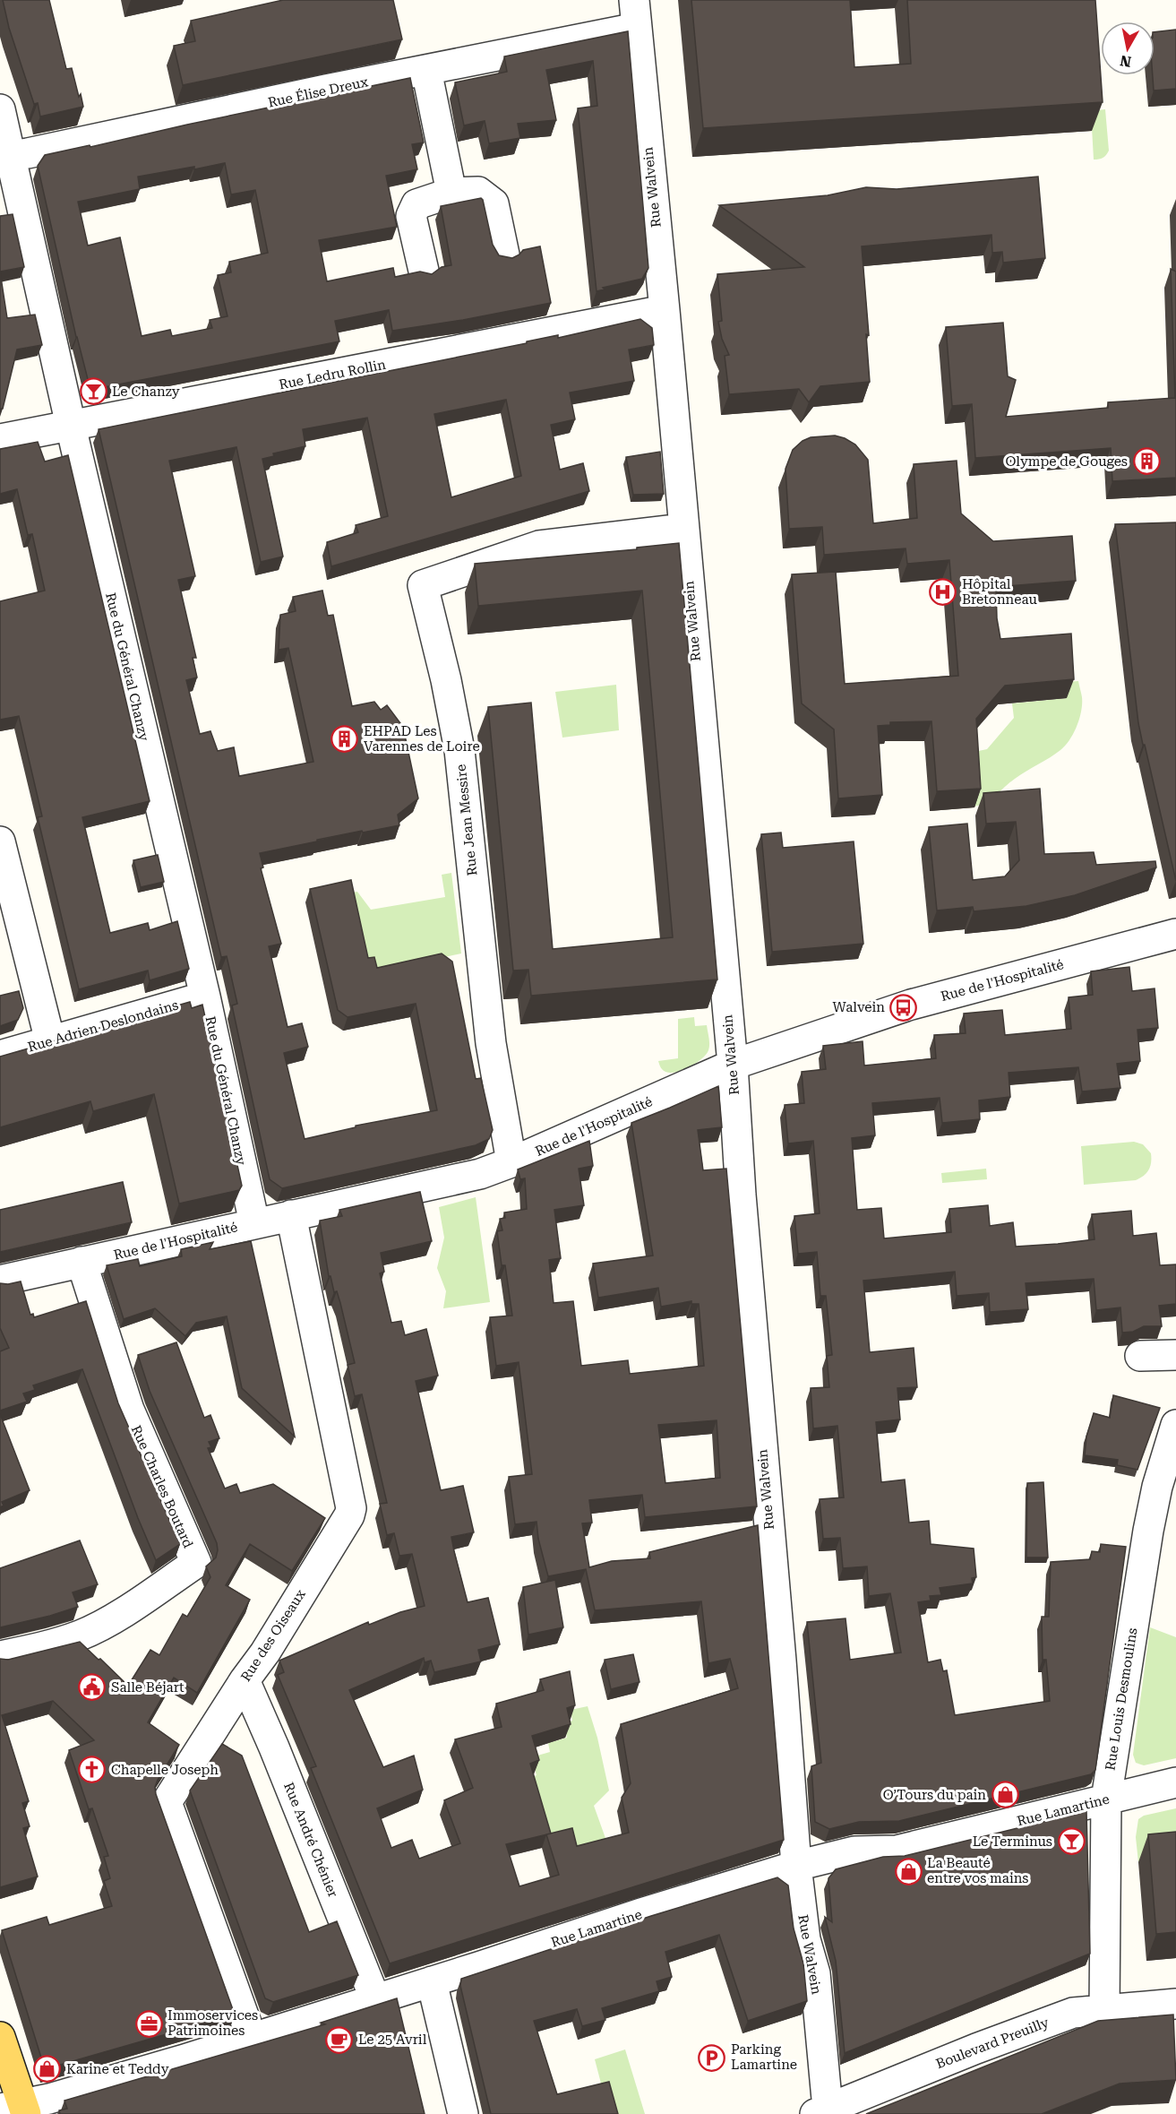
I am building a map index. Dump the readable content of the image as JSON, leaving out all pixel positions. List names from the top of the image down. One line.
{"streets":{"street":["Rue Élise Dreux","Rue Walvein","Rue Ledru Rollin","Rue du Général Chanzy","Rue Jean Messire","Rue de l'Hospitalité","Rue Adrien Deslondains","Rue Charles Boutard","Rue des Oiseaux","Rue Louis Desmoulins","Rue Lamartine","Rue André Chénier","Boulevard Preuilly"]},"crossings":[["Rue Élise Dreux","Rue Walvein"],["Rue Élise Dreux","Rue du Général Chanzy"],["Rue Walvein","Rue Ledru Rollin"],["Rue Walvein","Rue Jean Messire"],["Rue Walvein","Rue de l'Hospitalité"],["Rue Walvein","Rue Lamartine"],["Rue Walvein","Boulevard Preuilly"],["Rue Ledru Rollin","Rue du Général Chanzy"],["Rue du Général Chanzy","Rue de l'Hospitalité"],["Rue du Général Chanzy","Rue Adrien Deslondains"],["Rue Jean Messire","Rue de l'Hospitalité"],["Rue de l'Hospitalité","Rue Charles Boutard"],["Rue de l'Hospitalité","Rue des Oiseaux"],["Rue des Oiseaux","Rue Lamartine"],["Rue des Oiseaux","Rue André Chénier"],["Rue Louis Desmoulins","Rue Lamartine"],["Rue Louis Desmoulins","Boulevard Preuilly"],["Rue Lamartine","Rue André Chénier"]],"places":{"bar":["Le Chanzy","Le Terminus"],"building":["Olympe de Gouges","EHPAD Les Varennes de Loire"],"hospital":["Hôpital Bretonneau"],"bus stop":["Walvein"],"public building":["Salle Béjart"],"church":["Chapelle Joseph"],"shop":["O’Tours du pain","La Beauté entre vos mains","Karine et Teddy"],"office":["Immoservices Patrimoines"],"cafe":["Le 25 Avril"],"parking":["Parking Lamartine"]},"north":"bottom"}
